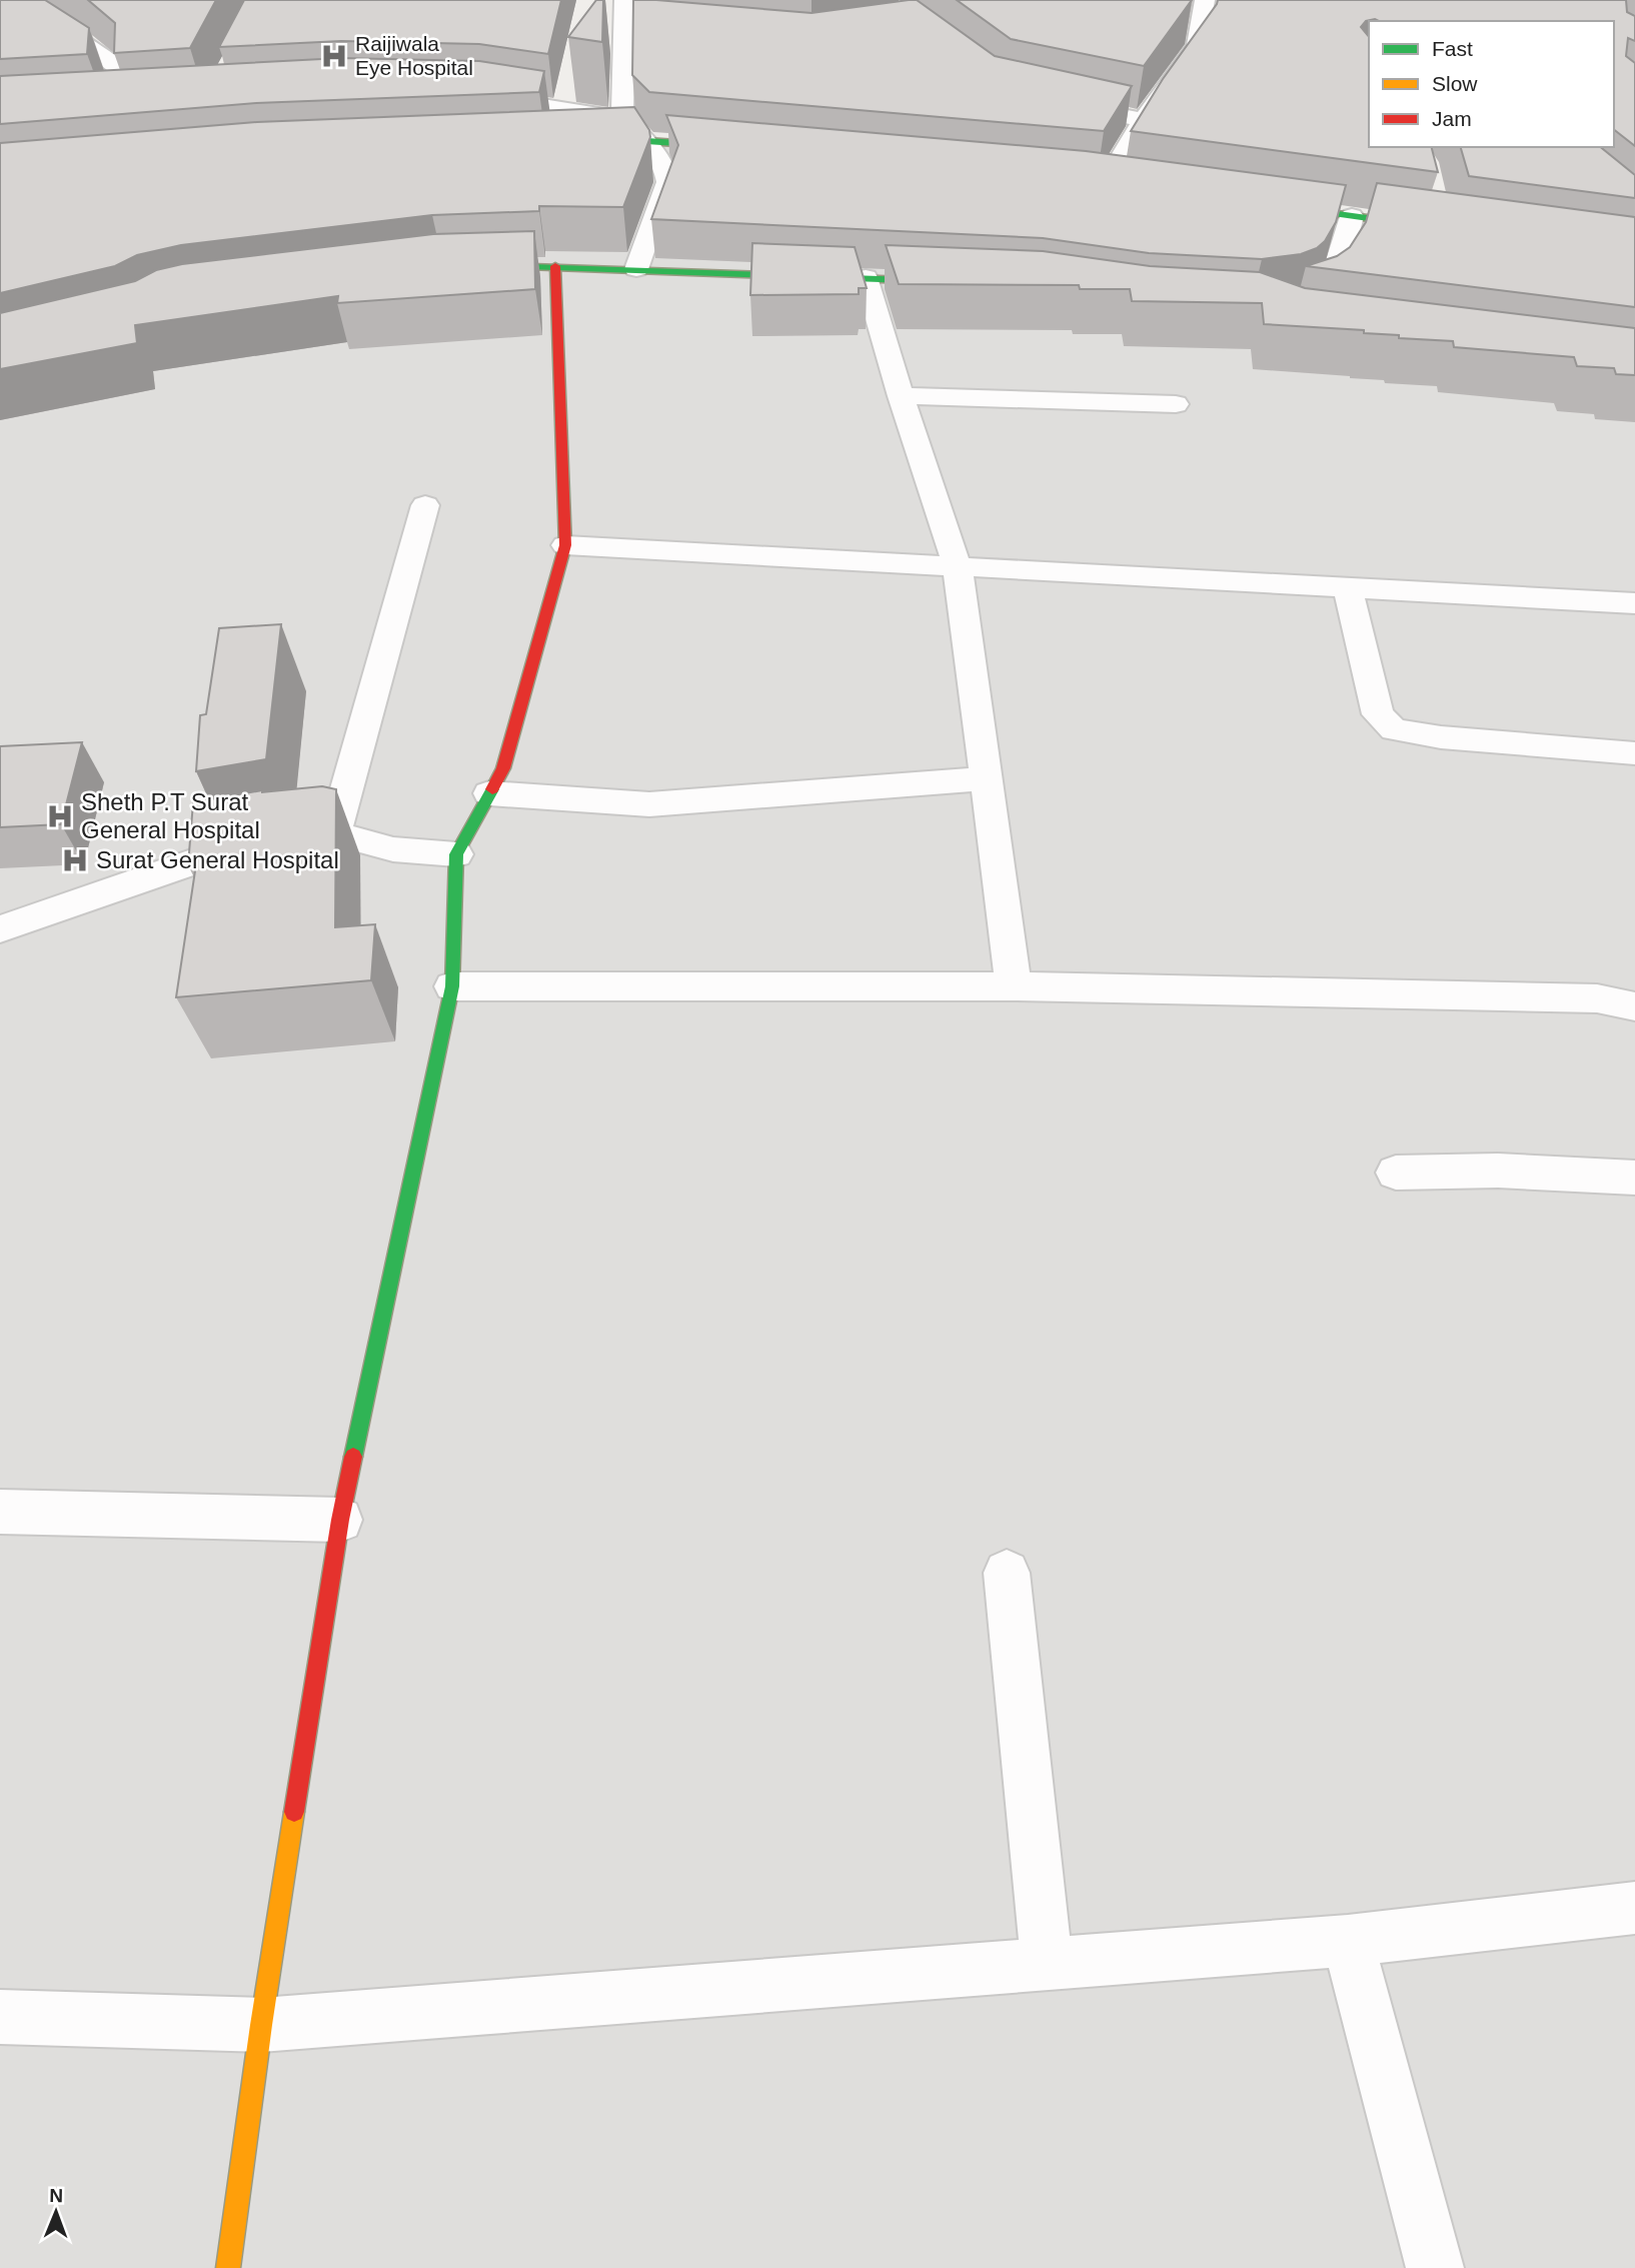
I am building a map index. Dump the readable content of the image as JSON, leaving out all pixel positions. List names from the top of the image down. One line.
{"places":{"hospital":["Raijiwala Eye Hospital","Sheth P.T Surat General Hospital","Surat General Hospital"]},"legend":["Fast","Slow","Jam"],"north":"top"}
